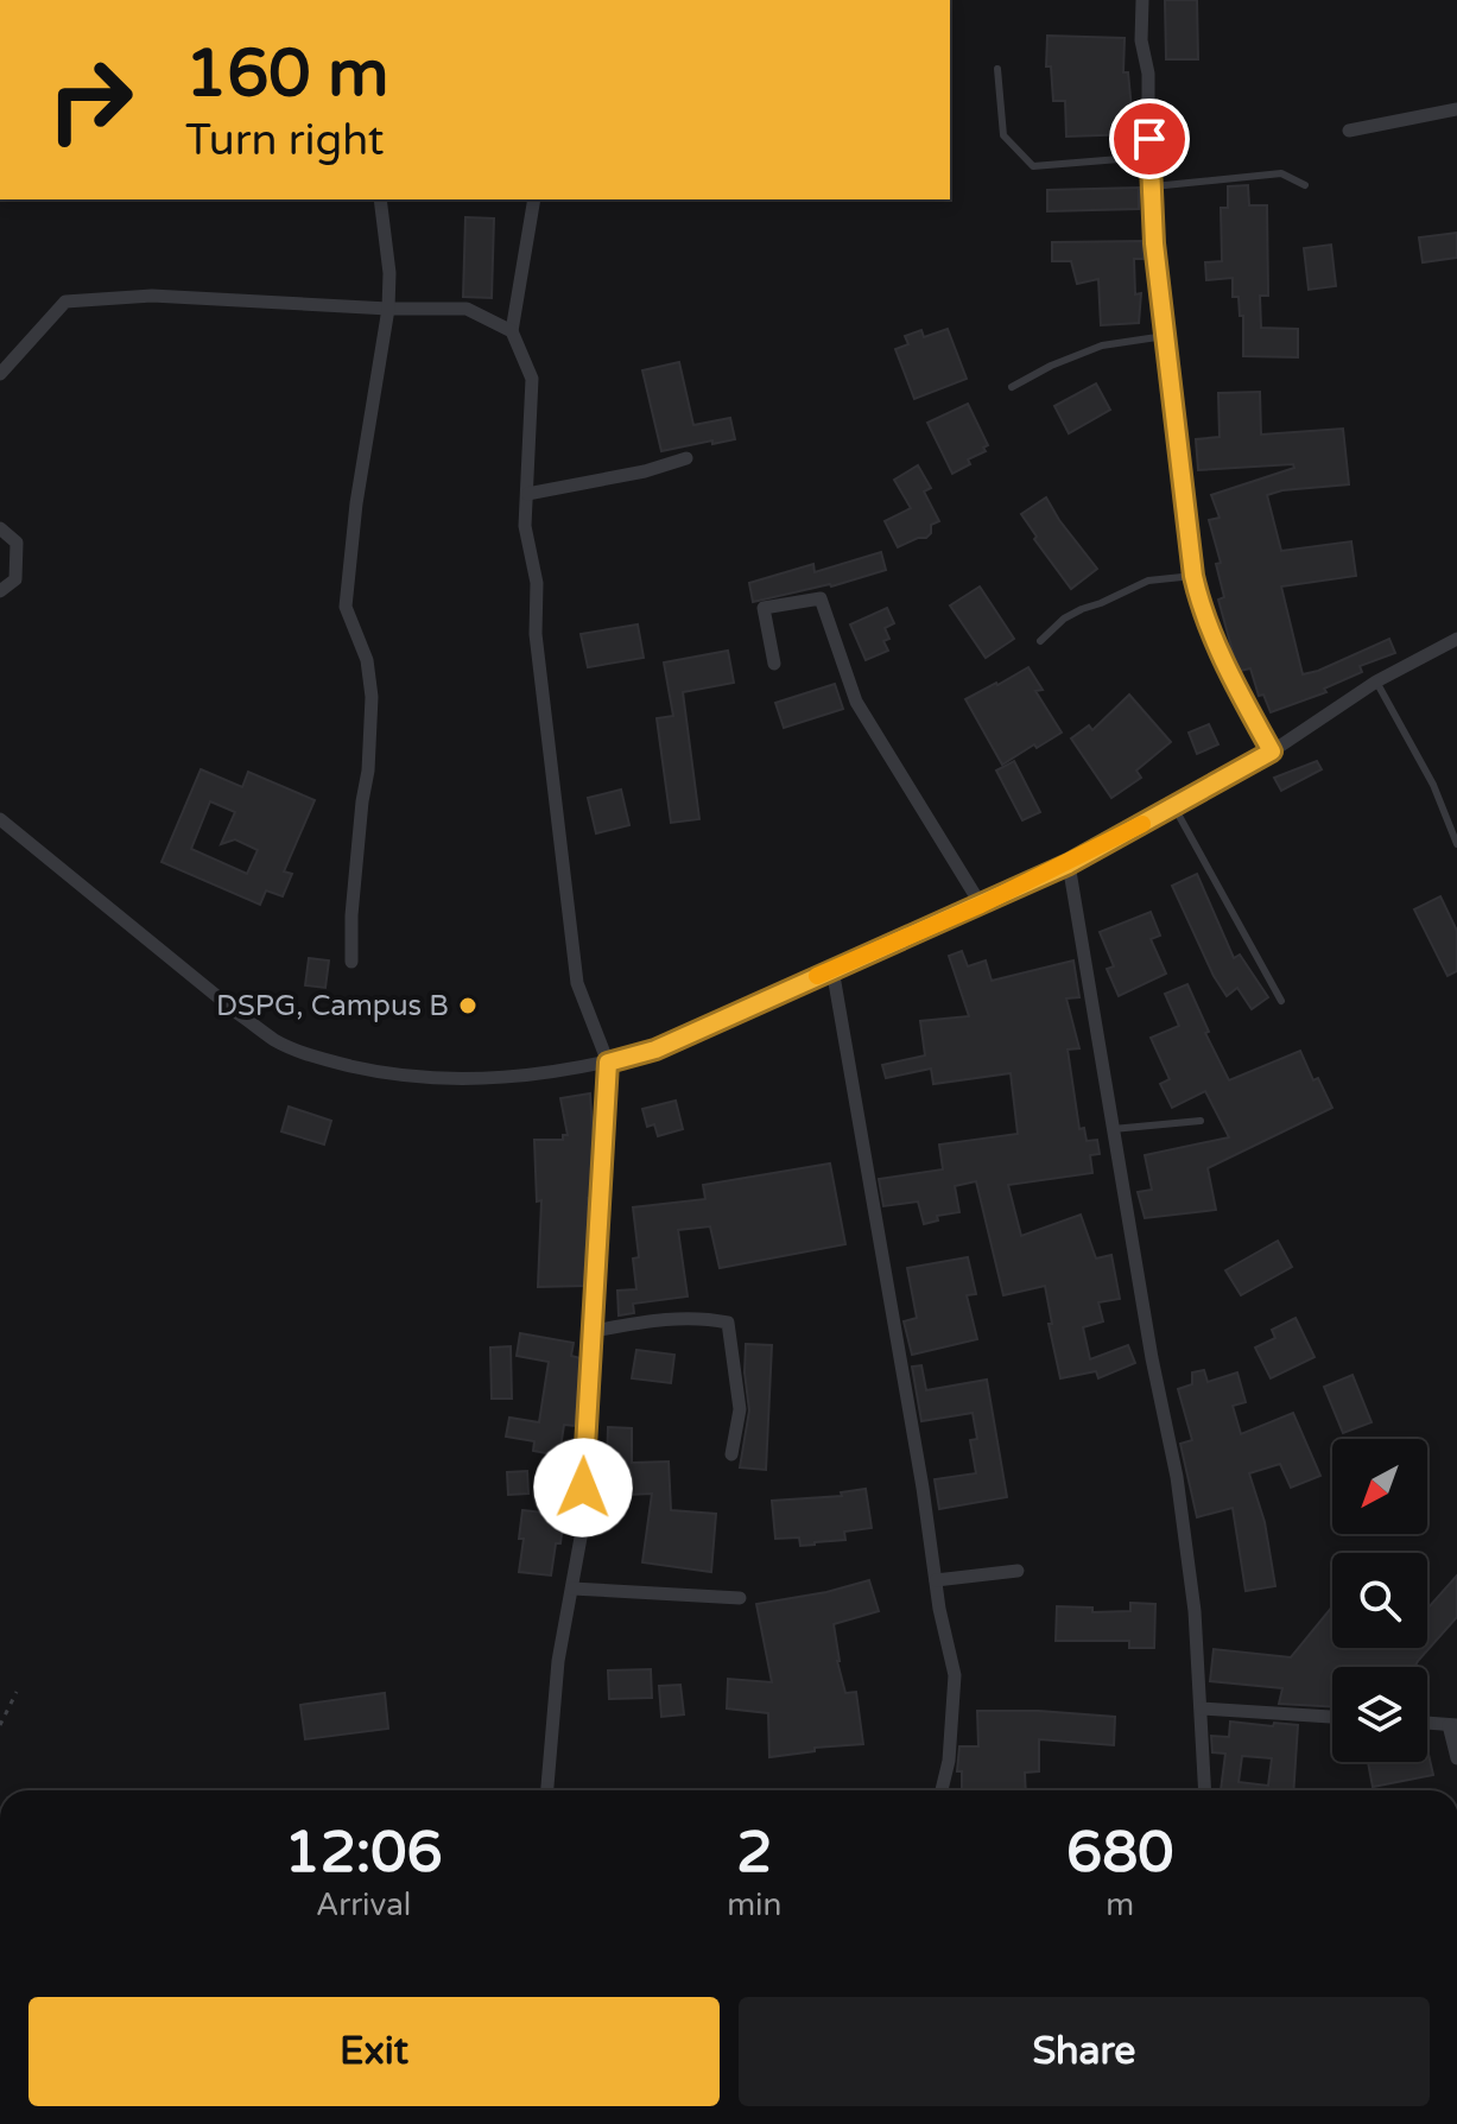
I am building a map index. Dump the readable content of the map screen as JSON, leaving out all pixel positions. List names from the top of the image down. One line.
{"places":["DSPG, Campus B"],"north":"bottom left","page":{"turn":["160 m","Turn right"],"eta":["12:06","Arrival","2","min","680","m"],"buttons":["Exit","Share"]}}
